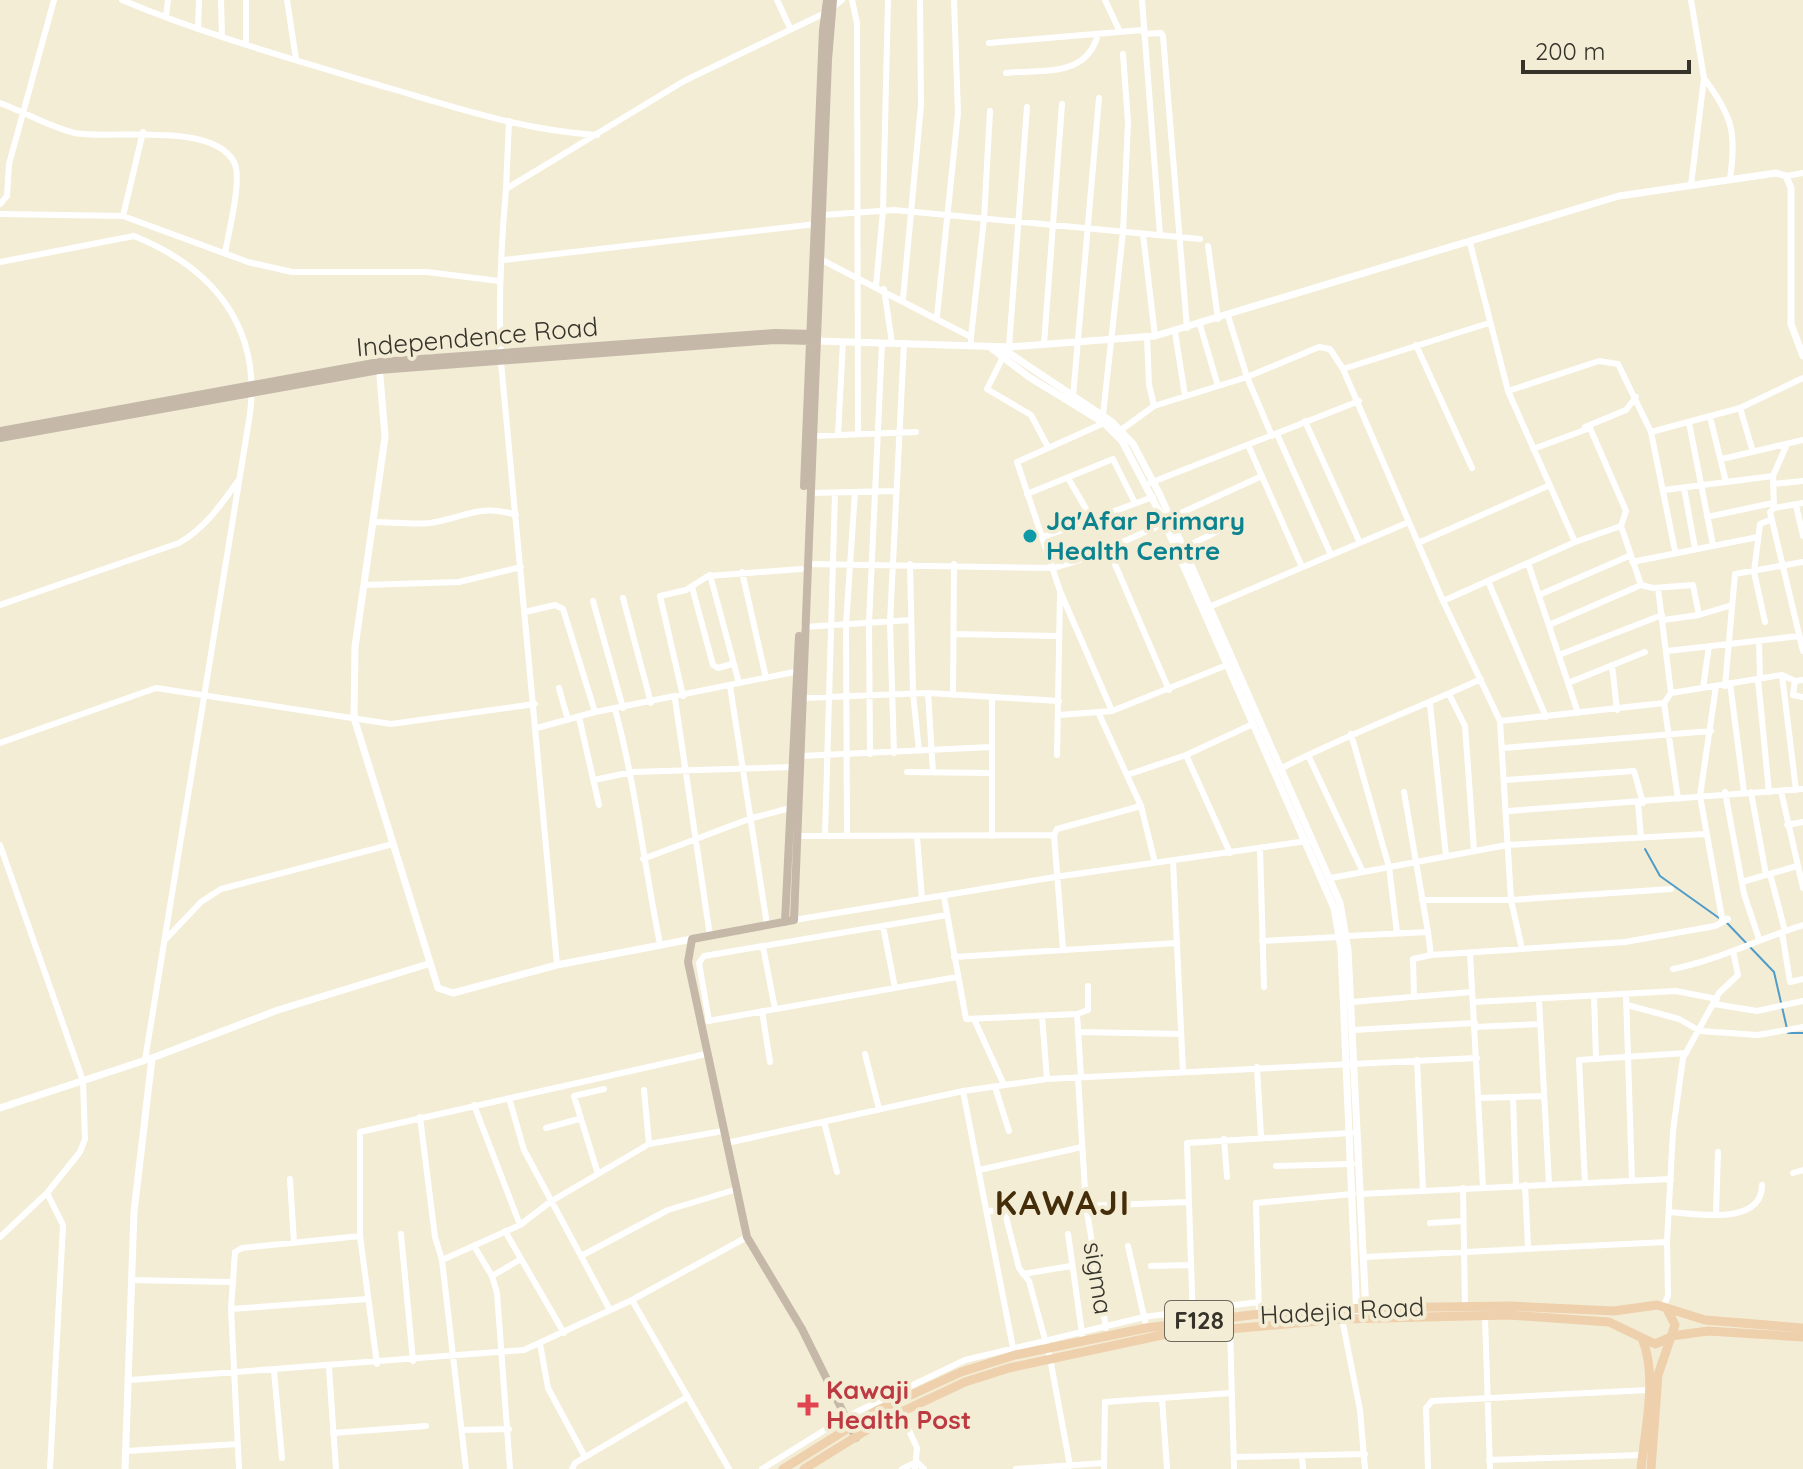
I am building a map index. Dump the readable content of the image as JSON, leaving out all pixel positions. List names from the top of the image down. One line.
{"streets":{"main road":["Independence Road","Hadejia Road","F128"],"street":["sigma"]},"crossings":[["sigma","Hadejia Road"],["Hadejia Road","F128"]],"districts":["KAWAJI"],"places":{"other":["Ja'Afar Primary Health Centre"],"health":["Kawaji Health Post"]},"scale_bar":"200 m"}
